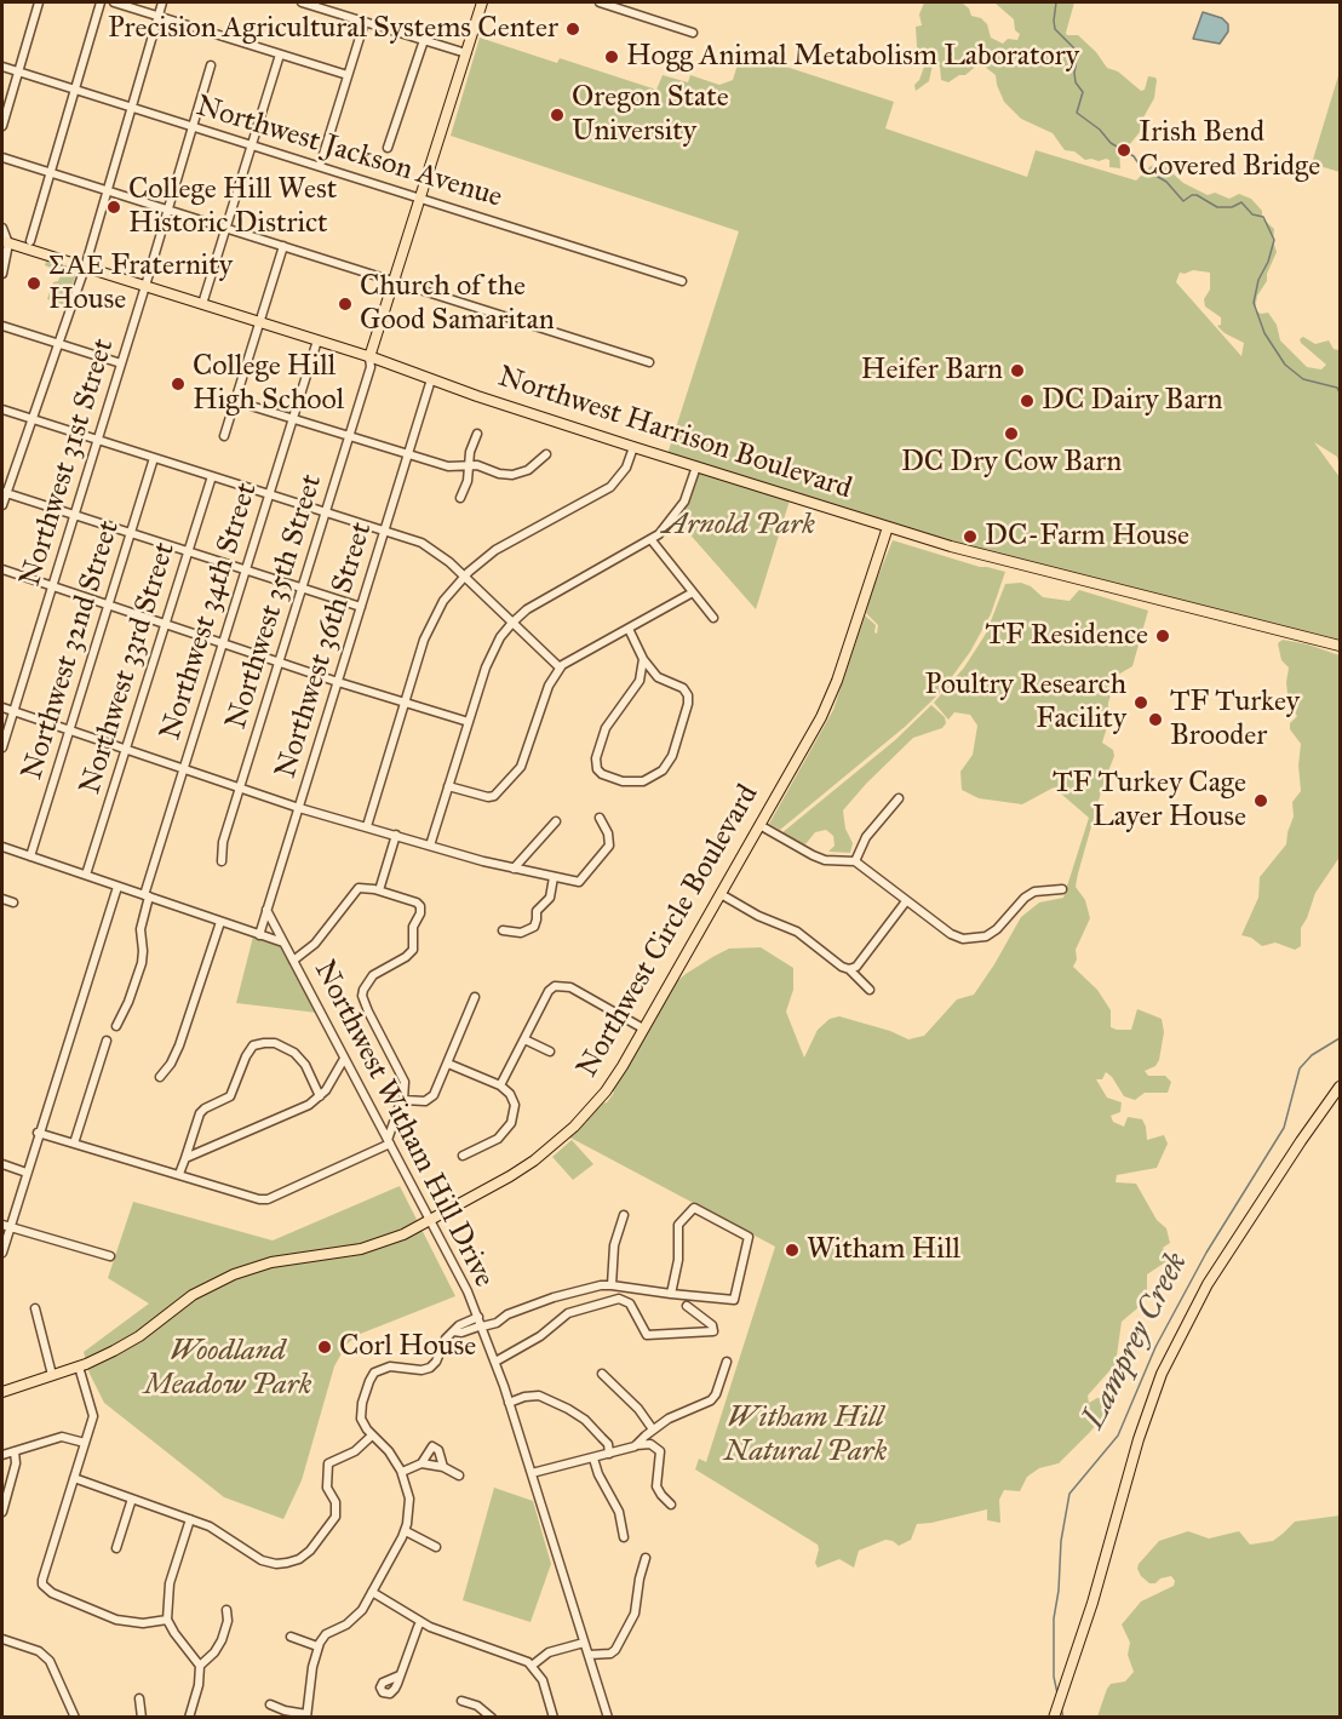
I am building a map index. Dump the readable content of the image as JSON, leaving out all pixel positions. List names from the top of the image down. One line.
{"streets":{"main road":["Northwest Harrison Boulevard","Northwest Circle Boulevard"],"street":["Northwest Jackson Avenue","Northwest 31st Street","Northwest 35th Street","Northwest 34th Street","Northwest 32nd Street","Northwest 36th Street","Northwest 33rd Street","Northwest Witham Hill Drive"]},"crossings":[["Northwest Jackson Avenue","Northwest 31st Street"],["Northwest Harrison Boulevard","Northwest 31st Street"],["Northwest Harrison Boulevard","Northwest 35th Street"],["Northwest Harrison Boulevard","Northwest 34th Street"],["Northwest Harrison Boulevard","Northwest 36th Street"],["Northwest Harrison Boulevard","Northwest Circle Boulevard"],["Northwest 36th Street","Northwest Witham Hill Drive"],["Northwest Circle Boulevard","Northwest Witham Hill Drive"]],"water":["Lamprey Creek"],"parks":["Arnold Park","Woodland Meadow Park","Witham Hill Natural Park"],"places":["Precision Agricultural Systems Center","Hogg Animal Metabolism Laboratory","Oregon State University","Irish Bend Covered Bridge","College Hill West Historic District","ΣΑΕ Fraternity House","Church of the Good Samaritan","Heifer Barn","College Hill High School","DC Dairy Barn","DC Dry Cow Barn","DC-Farm House","TF Residence","Poultry Research Facility","TF Turkey Brooder","TF Turkey Cage Layer House","Witham Hill","Corl House"]}
